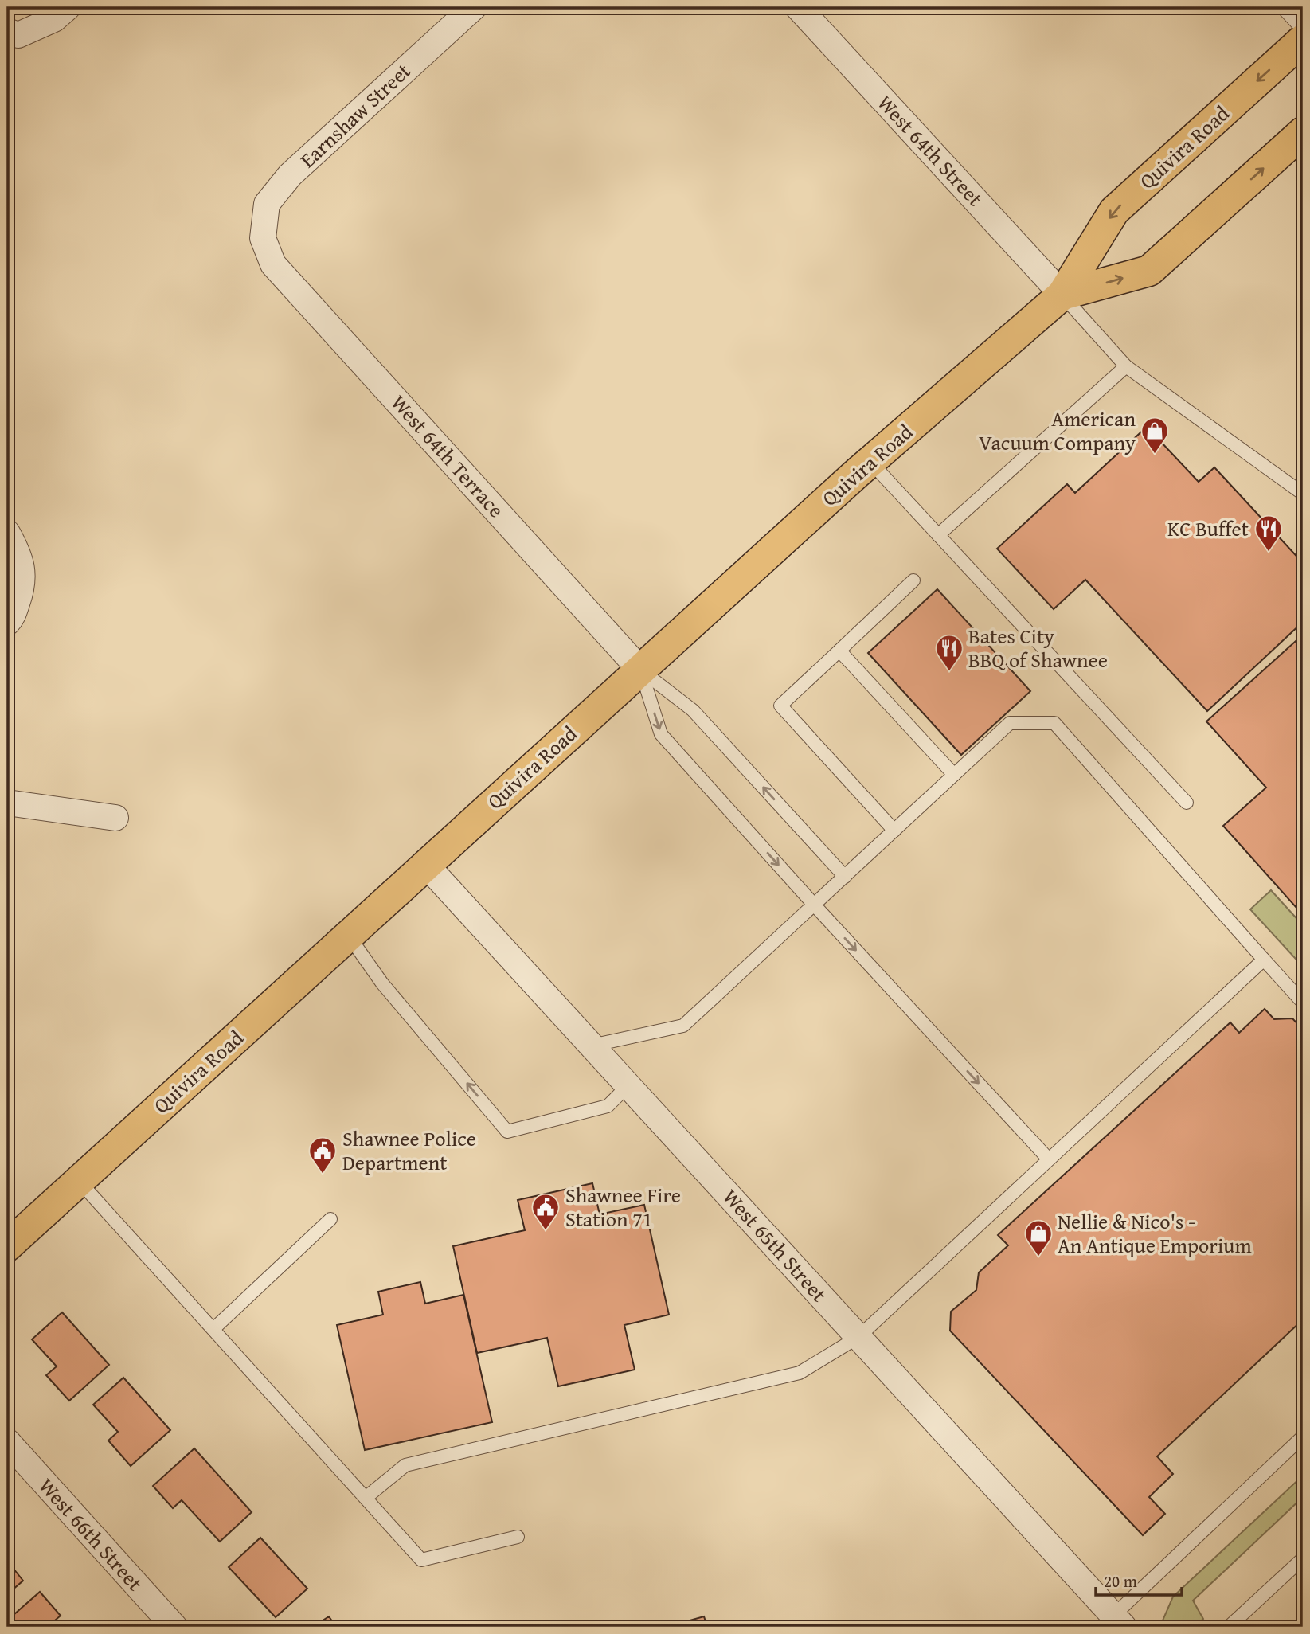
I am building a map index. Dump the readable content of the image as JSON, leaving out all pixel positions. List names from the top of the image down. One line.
{"streets":{"main road":["Quivira Road"],"street":["Earnshaw Street","West 64th Street","West 64th Terrace","West 65th Street","West 66th Street"]},"crossings":[["Earnshaw Street","West 64th Terrace"],["Quivira Road","West 64th Street"],["Quivira Road","West 64th Terrace"],["Quivira Road","West 65th Street"]],"places":{"shop":["American Vacuum Company","Nellie & Nico's - An Antique Emporium"],"restaurant":["KC Buffet","Bates City BBQ of Shawnee"],"public building":["Shawnee Police Department","Shawnee Fire Station 71"]},"scale_bar":"20 m"}
